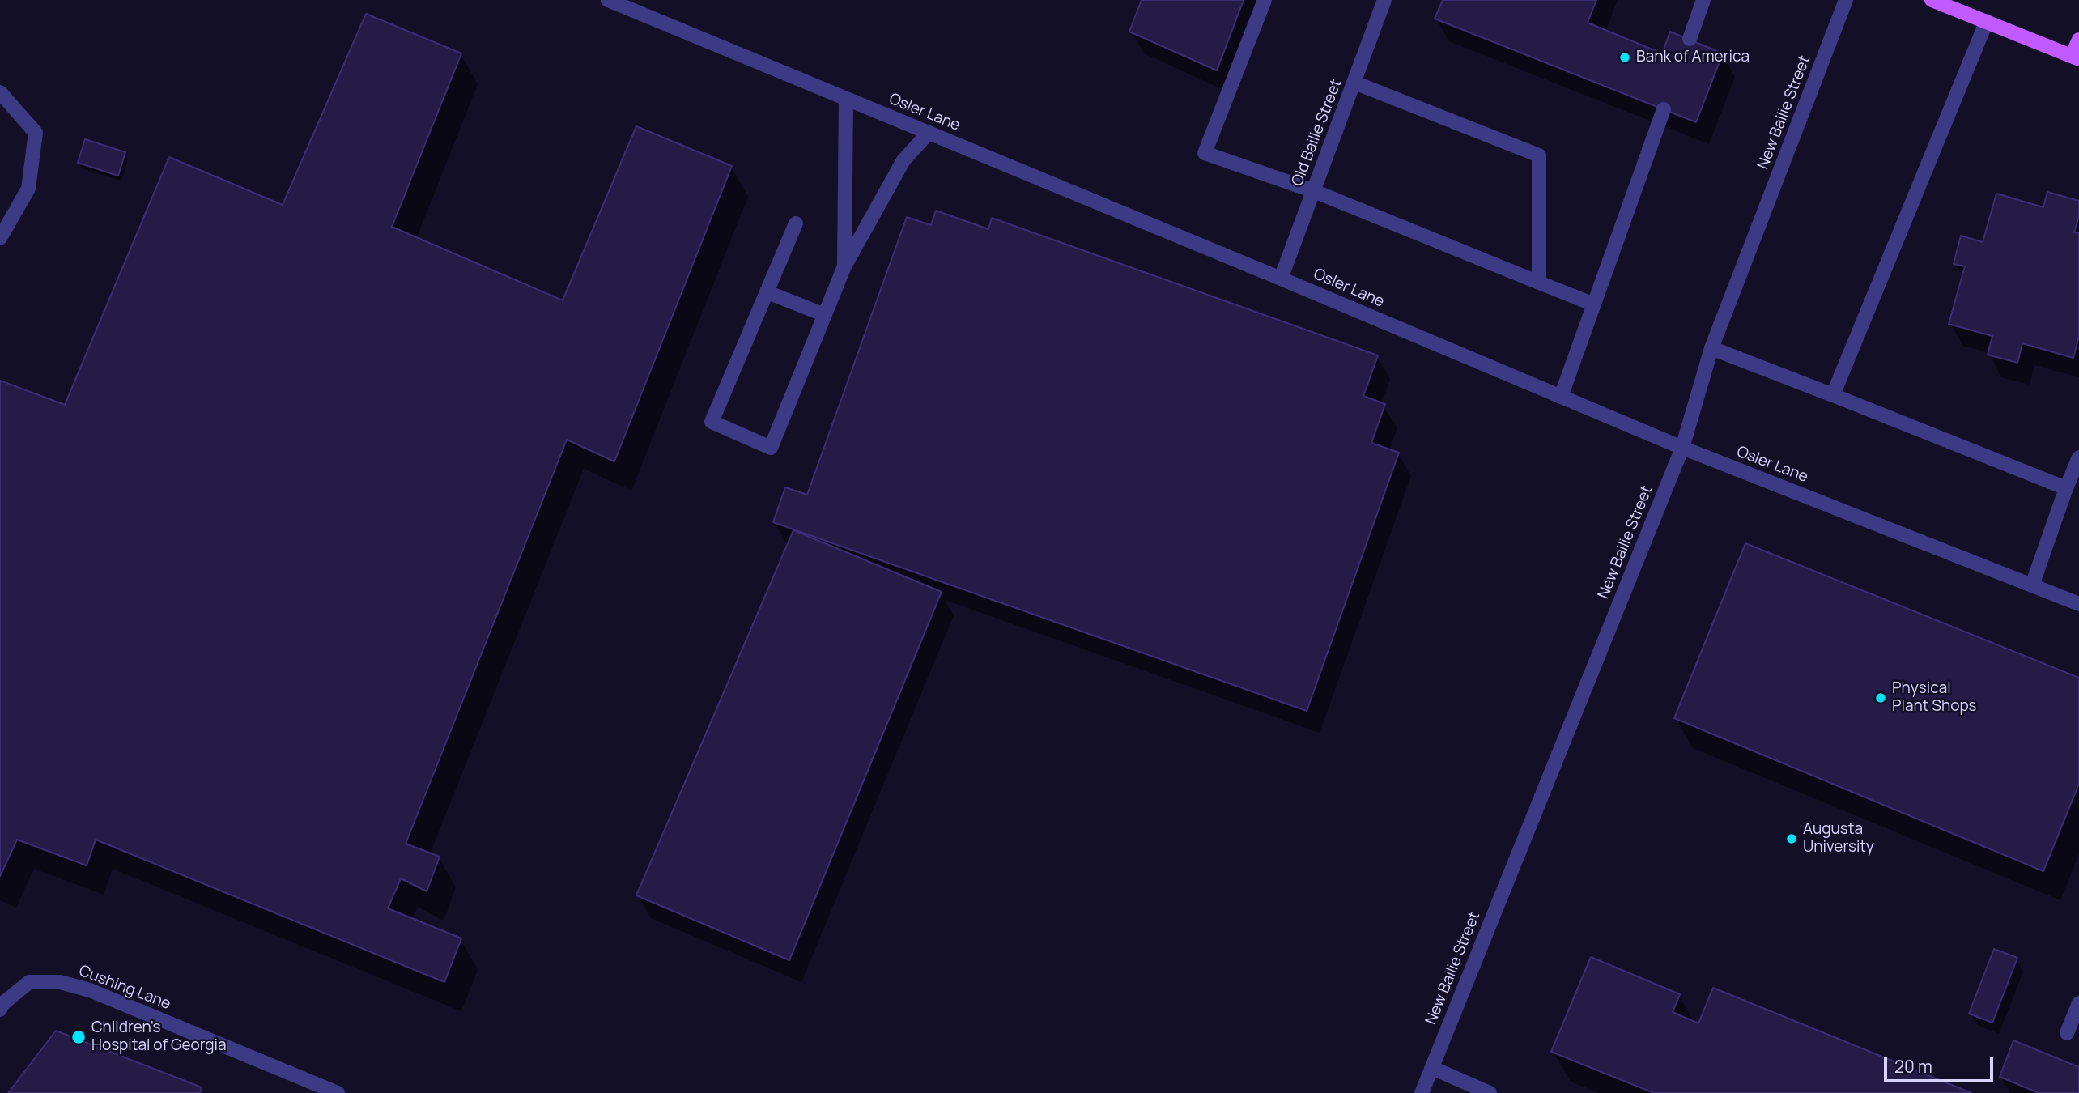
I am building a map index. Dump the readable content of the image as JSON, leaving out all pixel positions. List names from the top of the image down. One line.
{"streets":{"street":["Osler Lane","New Bailie Street","Old Bailie Street","Cushing Lane"]},"crossings":[["Osler Lane","New Bailie Street"],["Osler Lane","Old Bailie Street"]],"places":["Bank of America","Physical Plant Shops","Augusta University","Children's Hospital of Georgia"],"scale_bar":"20 m"}
